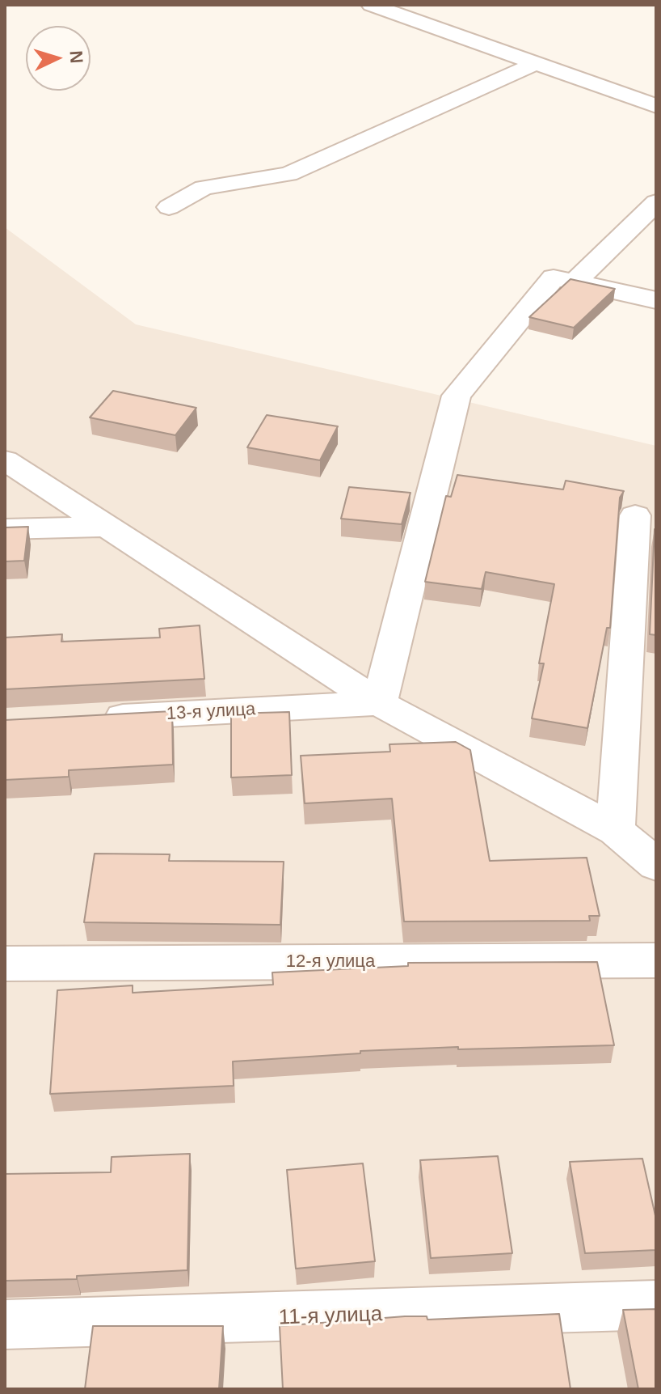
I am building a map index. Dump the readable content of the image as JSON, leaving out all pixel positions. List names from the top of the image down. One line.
{"streets":{"street":["13-я улица","12-я улица","11-я улица"]},"north":"right"}
